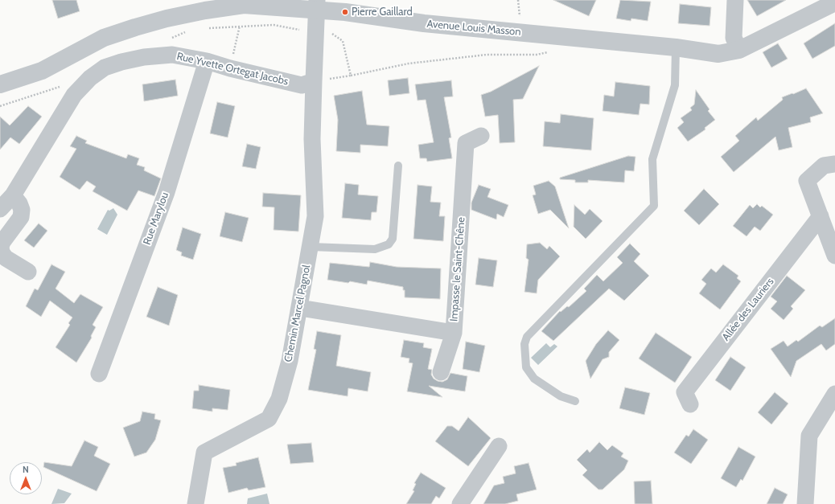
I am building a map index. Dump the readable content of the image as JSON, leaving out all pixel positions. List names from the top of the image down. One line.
{"streets":{"street":["Avenue Louis Masson","Rue Yvette Ortegat Jacobs","Rue Marylou","Impasse le Saint-Chêne","Allée des Lauriers","Chemin Marcel Pagnol"]},"crossings":[["Rue Yvette Ortegat Jacobs","Rue Marylou"],["Rue Yvette Ortegat Jacobs","Chemin Marcel Pagnol"],["Impasse le Saint-Chêne","Chemin Marcel Pagnol"]],"places":["Pierre Gaillard"],"north":"top"}
